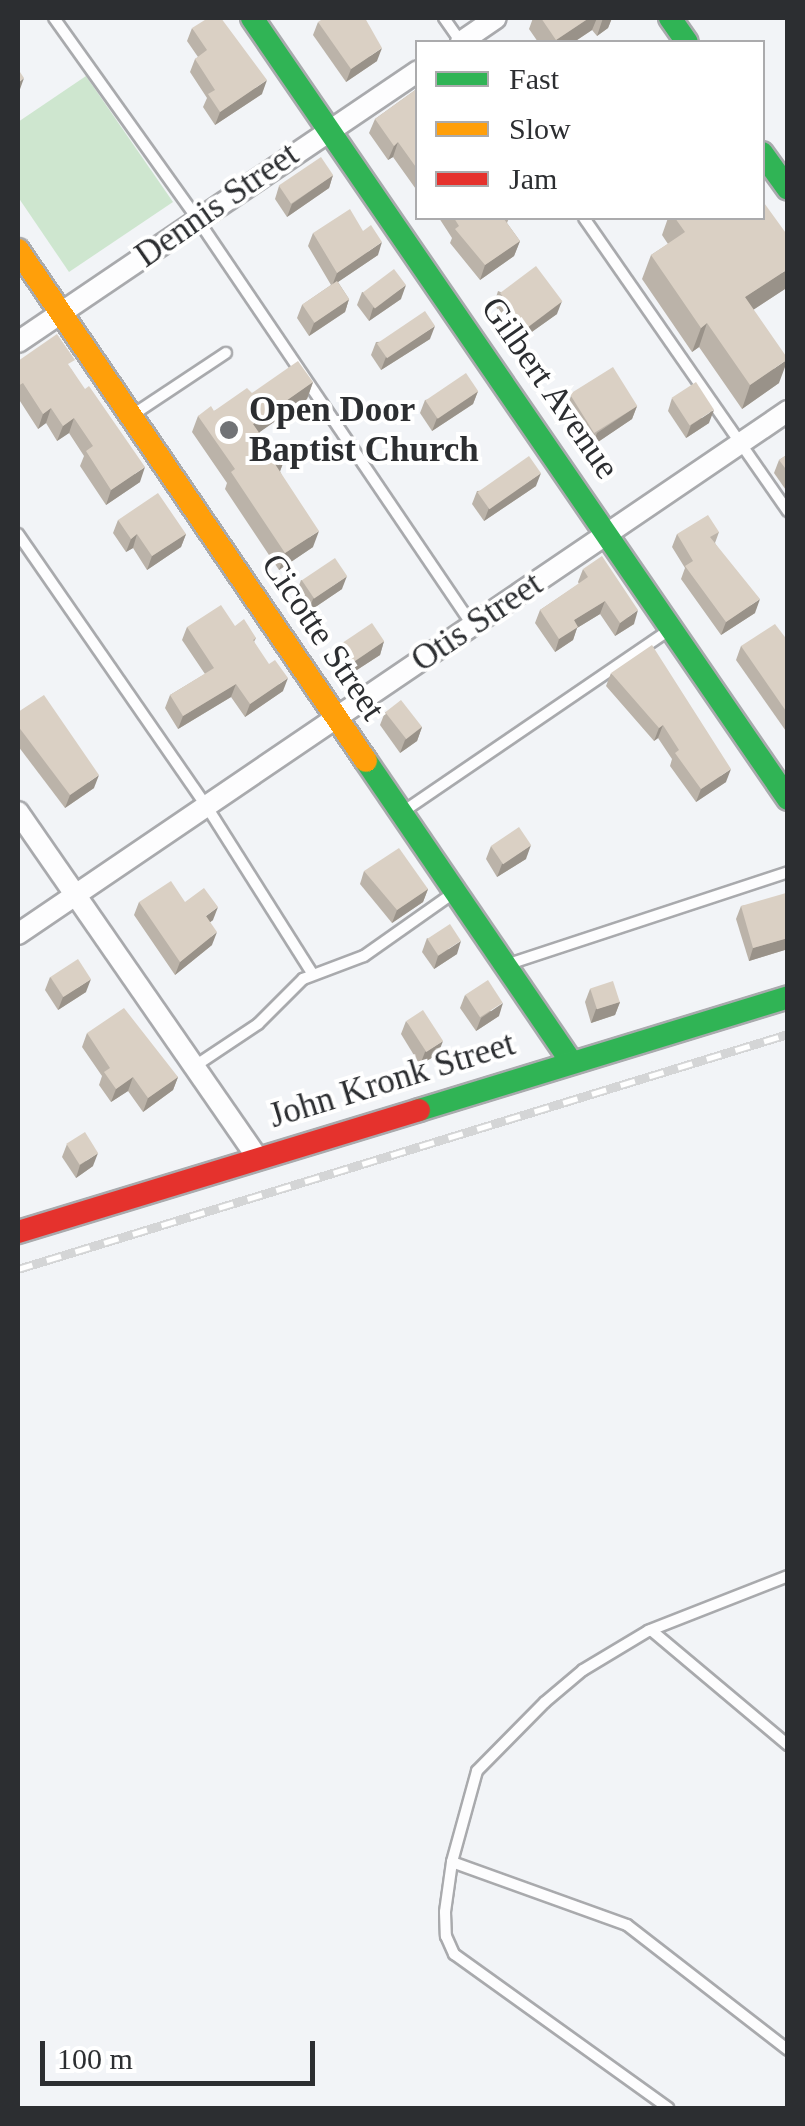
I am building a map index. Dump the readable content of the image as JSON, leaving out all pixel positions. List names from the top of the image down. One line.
{"streets":{"street":["Dennis Street","Gilbert Avenue","Otis Street","Cicotte Street","John Kronk Street"]},"crossings":[["Dennis Street","Gilbert Avenue"],["Dennis Street","Cicotte Street"],["Gilbert Avenue","Otis Street"],["Otis Street","Cicotte Street"],["Cicotte Street","John Kronk Street"]],"places":["Open Door Baptist Church"],"legend":["Fast","Slow","Jam"],"scale_bar":"100 m"}
